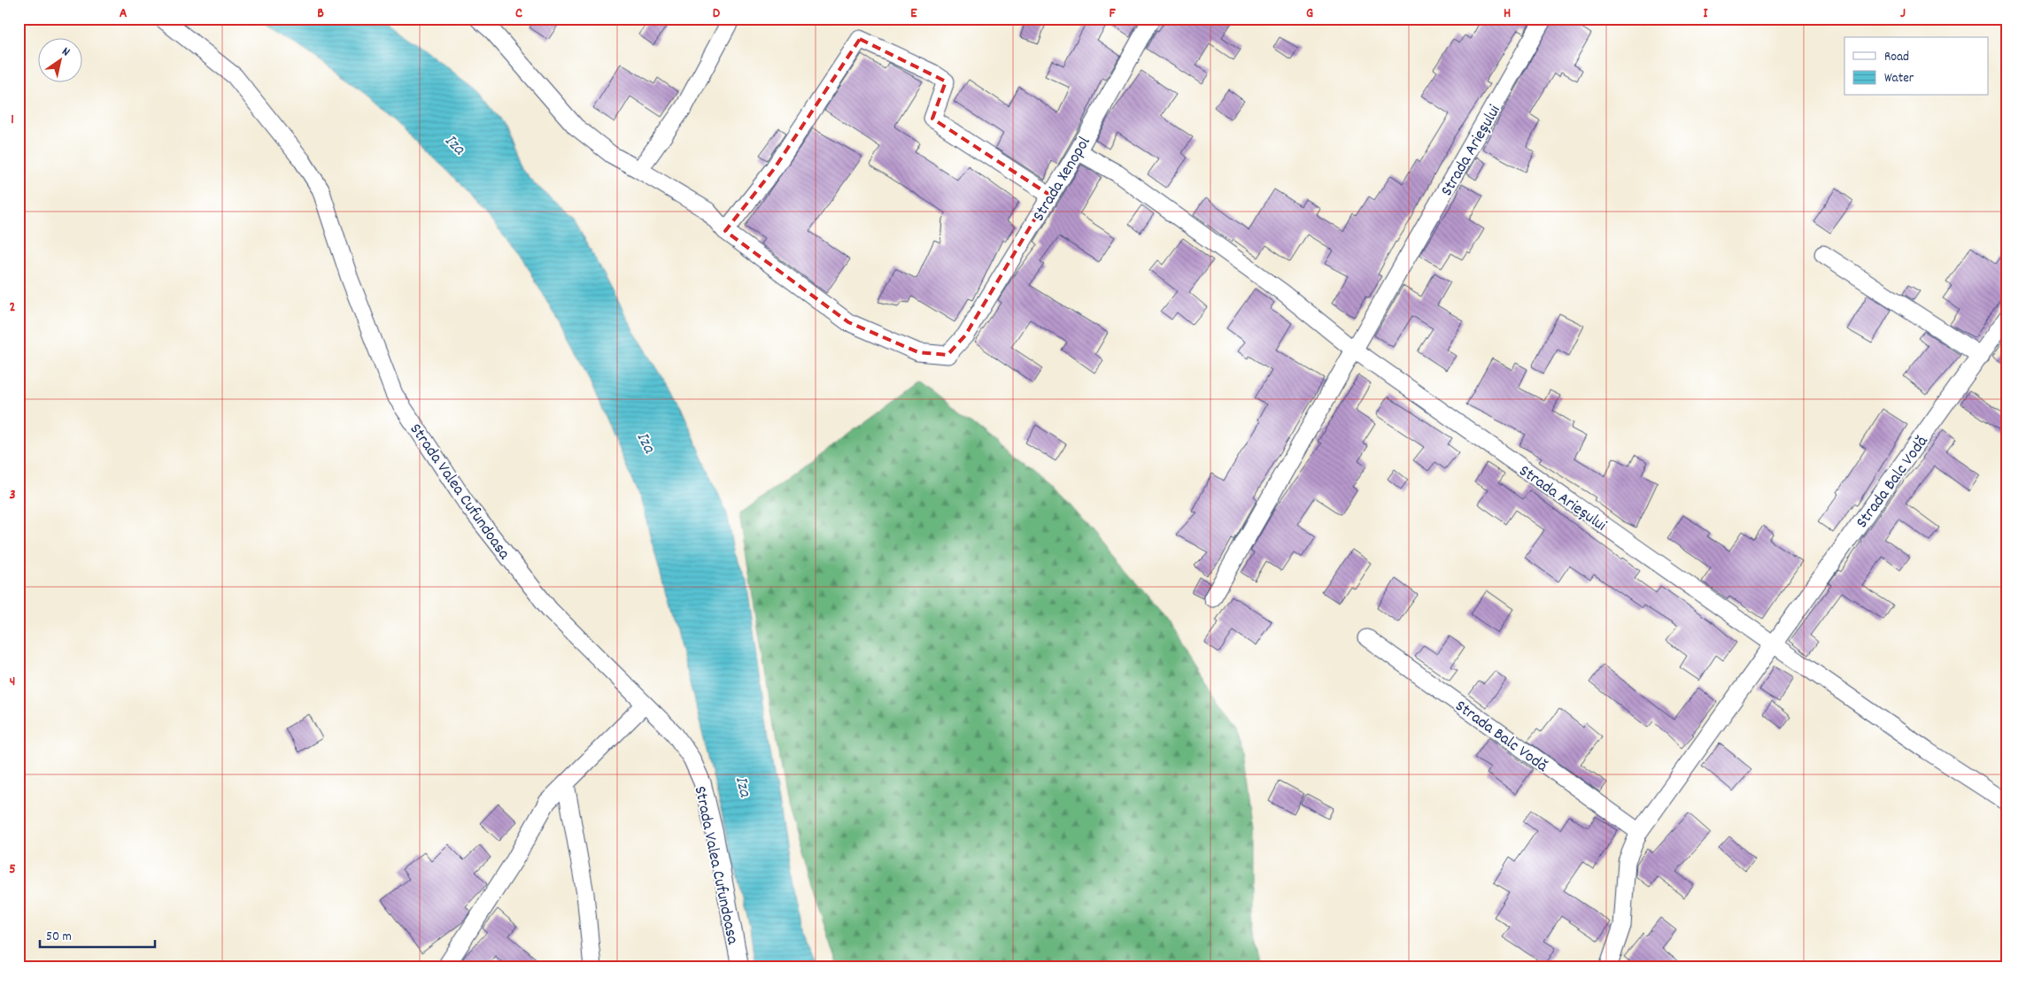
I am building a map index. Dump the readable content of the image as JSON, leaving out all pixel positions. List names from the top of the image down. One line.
{"streets":{"street":["Strada Arieșului","Strada Xenopol","Strada Balc Vodă","Strada Valea Cufundoasa"]},"crossings":[["Strada Arieșului","Strada Xenopol"],["Strada Arieșului","Strada Balc Vodă"]],"water":["Iza"],"legend":["Road","Water"],"scale_bar":"50 m","north":"top right","grid":{"columns":["A","B","C","D","E","F","G","H","I","J"],"rows":["1","2","3","4","5"]}}
